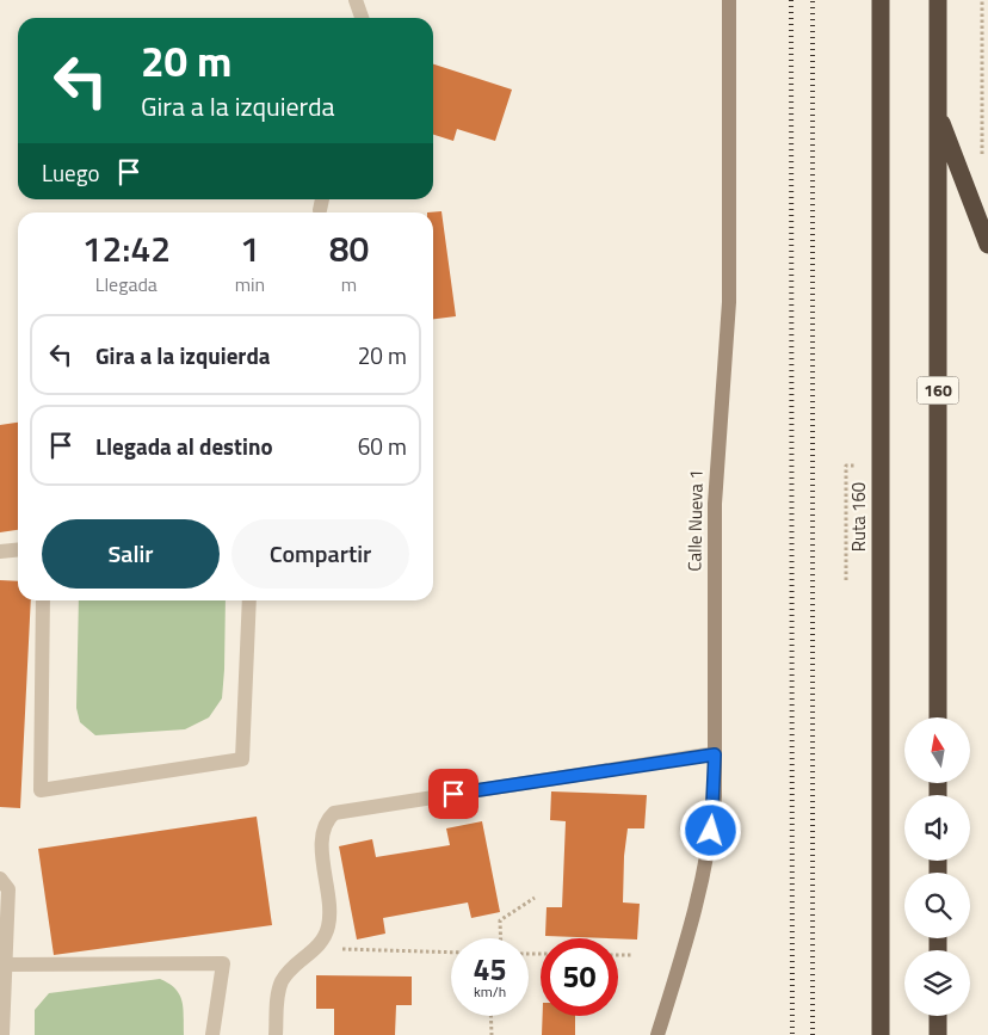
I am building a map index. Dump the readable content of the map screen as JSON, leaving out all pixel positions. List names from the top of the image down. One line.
{"streets":{"highway":["160","Ruta 160"],"main road":["Calle Nueva 1"]},"north":"top","page":{"turn":["20 m","Gira a la izquierda"],"then":"Luego","eta":["12:42","Llegada","1","min","80","m"],"list":[{"name":"Gira a la izquierda","value":"20 m"},{"name":"Llegada al destino","value":"60 m"}],"buttons":["Salir","Compartir"],"speed":"45 km/h","limit":"50"}}
